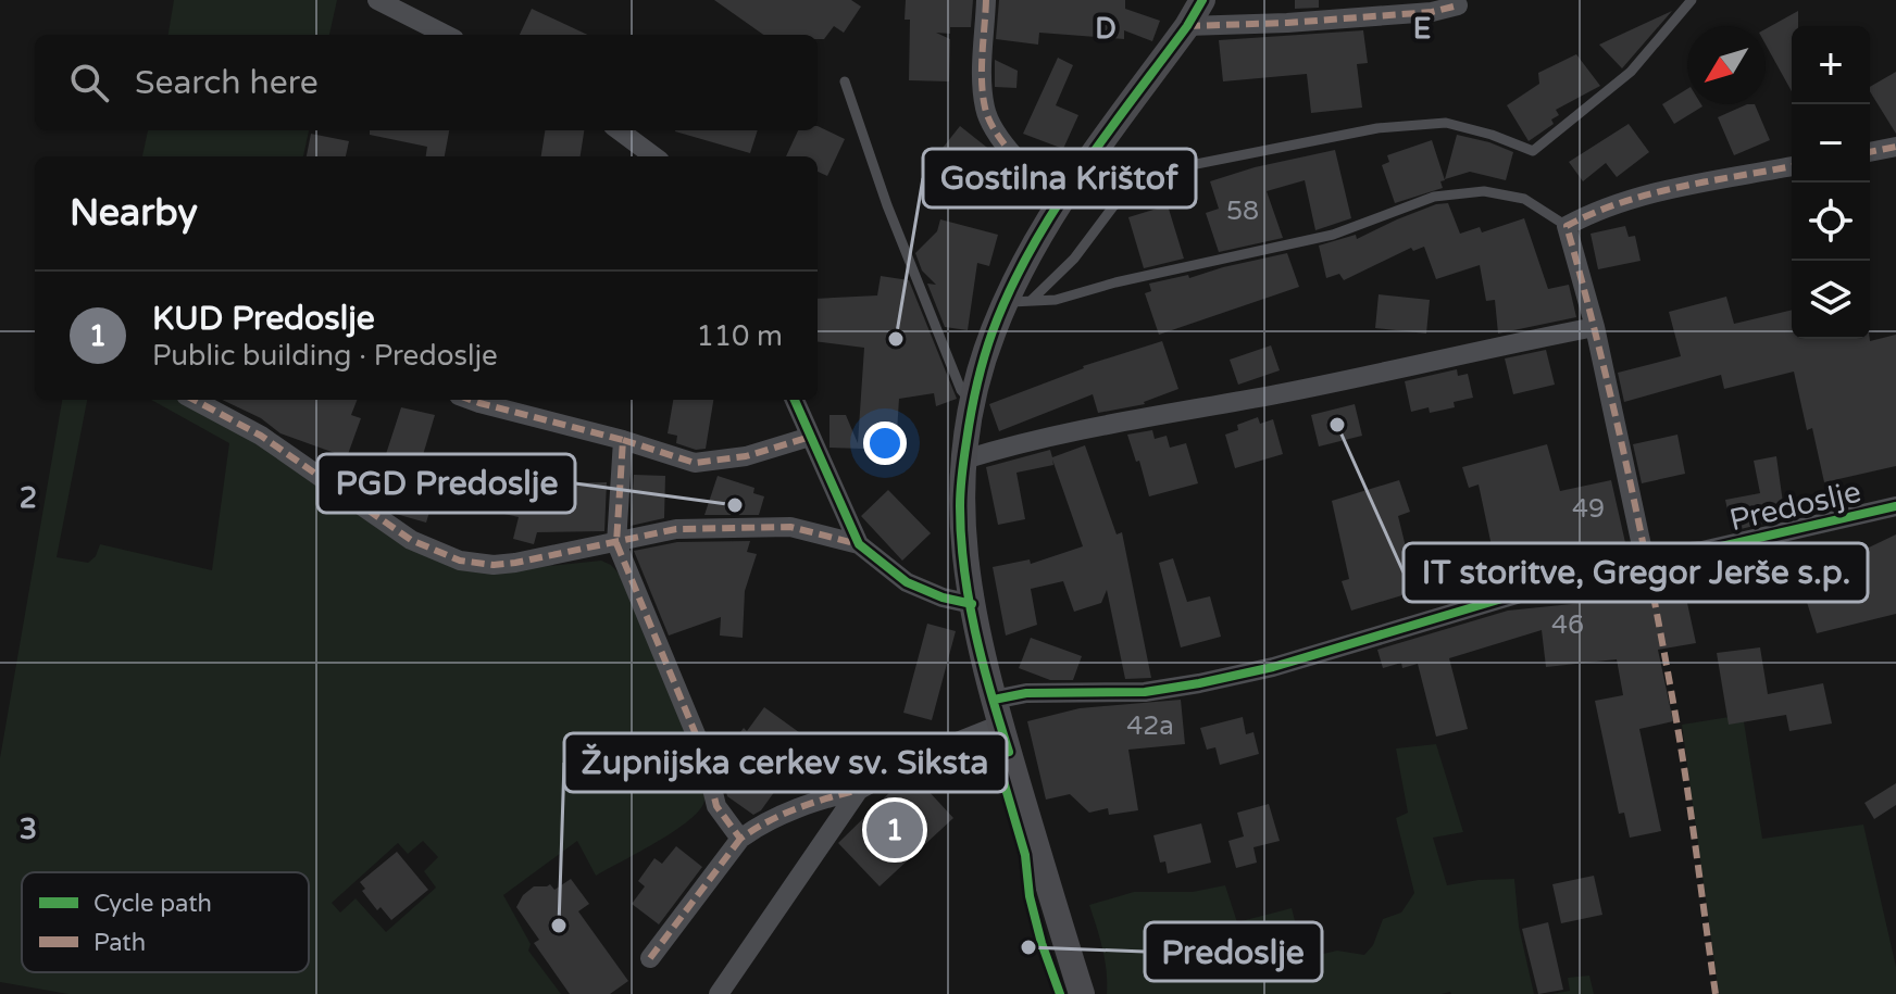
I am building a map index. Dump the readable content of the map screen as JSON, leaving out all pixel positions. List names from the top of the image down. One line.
{"streets":{"street":["Predoslje"]},"places":["Gostilna Krištof","IT storitve, Gregor Jerše s.p.","PGD Predoslje","Župnijska cerkev sv. Siksta","Predoslje"],"house_numbers":["58","49","46","42a"],"legend":["Cycle path","Path"],"north":"bottom left","page":{"map_buttons":["+","−"],"search":"Search here","heading":"Nearby","list":[{"mark":"1","name":"KUD Predoslje","note":"Public building · Predoslje","value":"110 m"}],"pins":"1"},"grid":{"columns":["D","E"],"rows":["2","3"]}}
